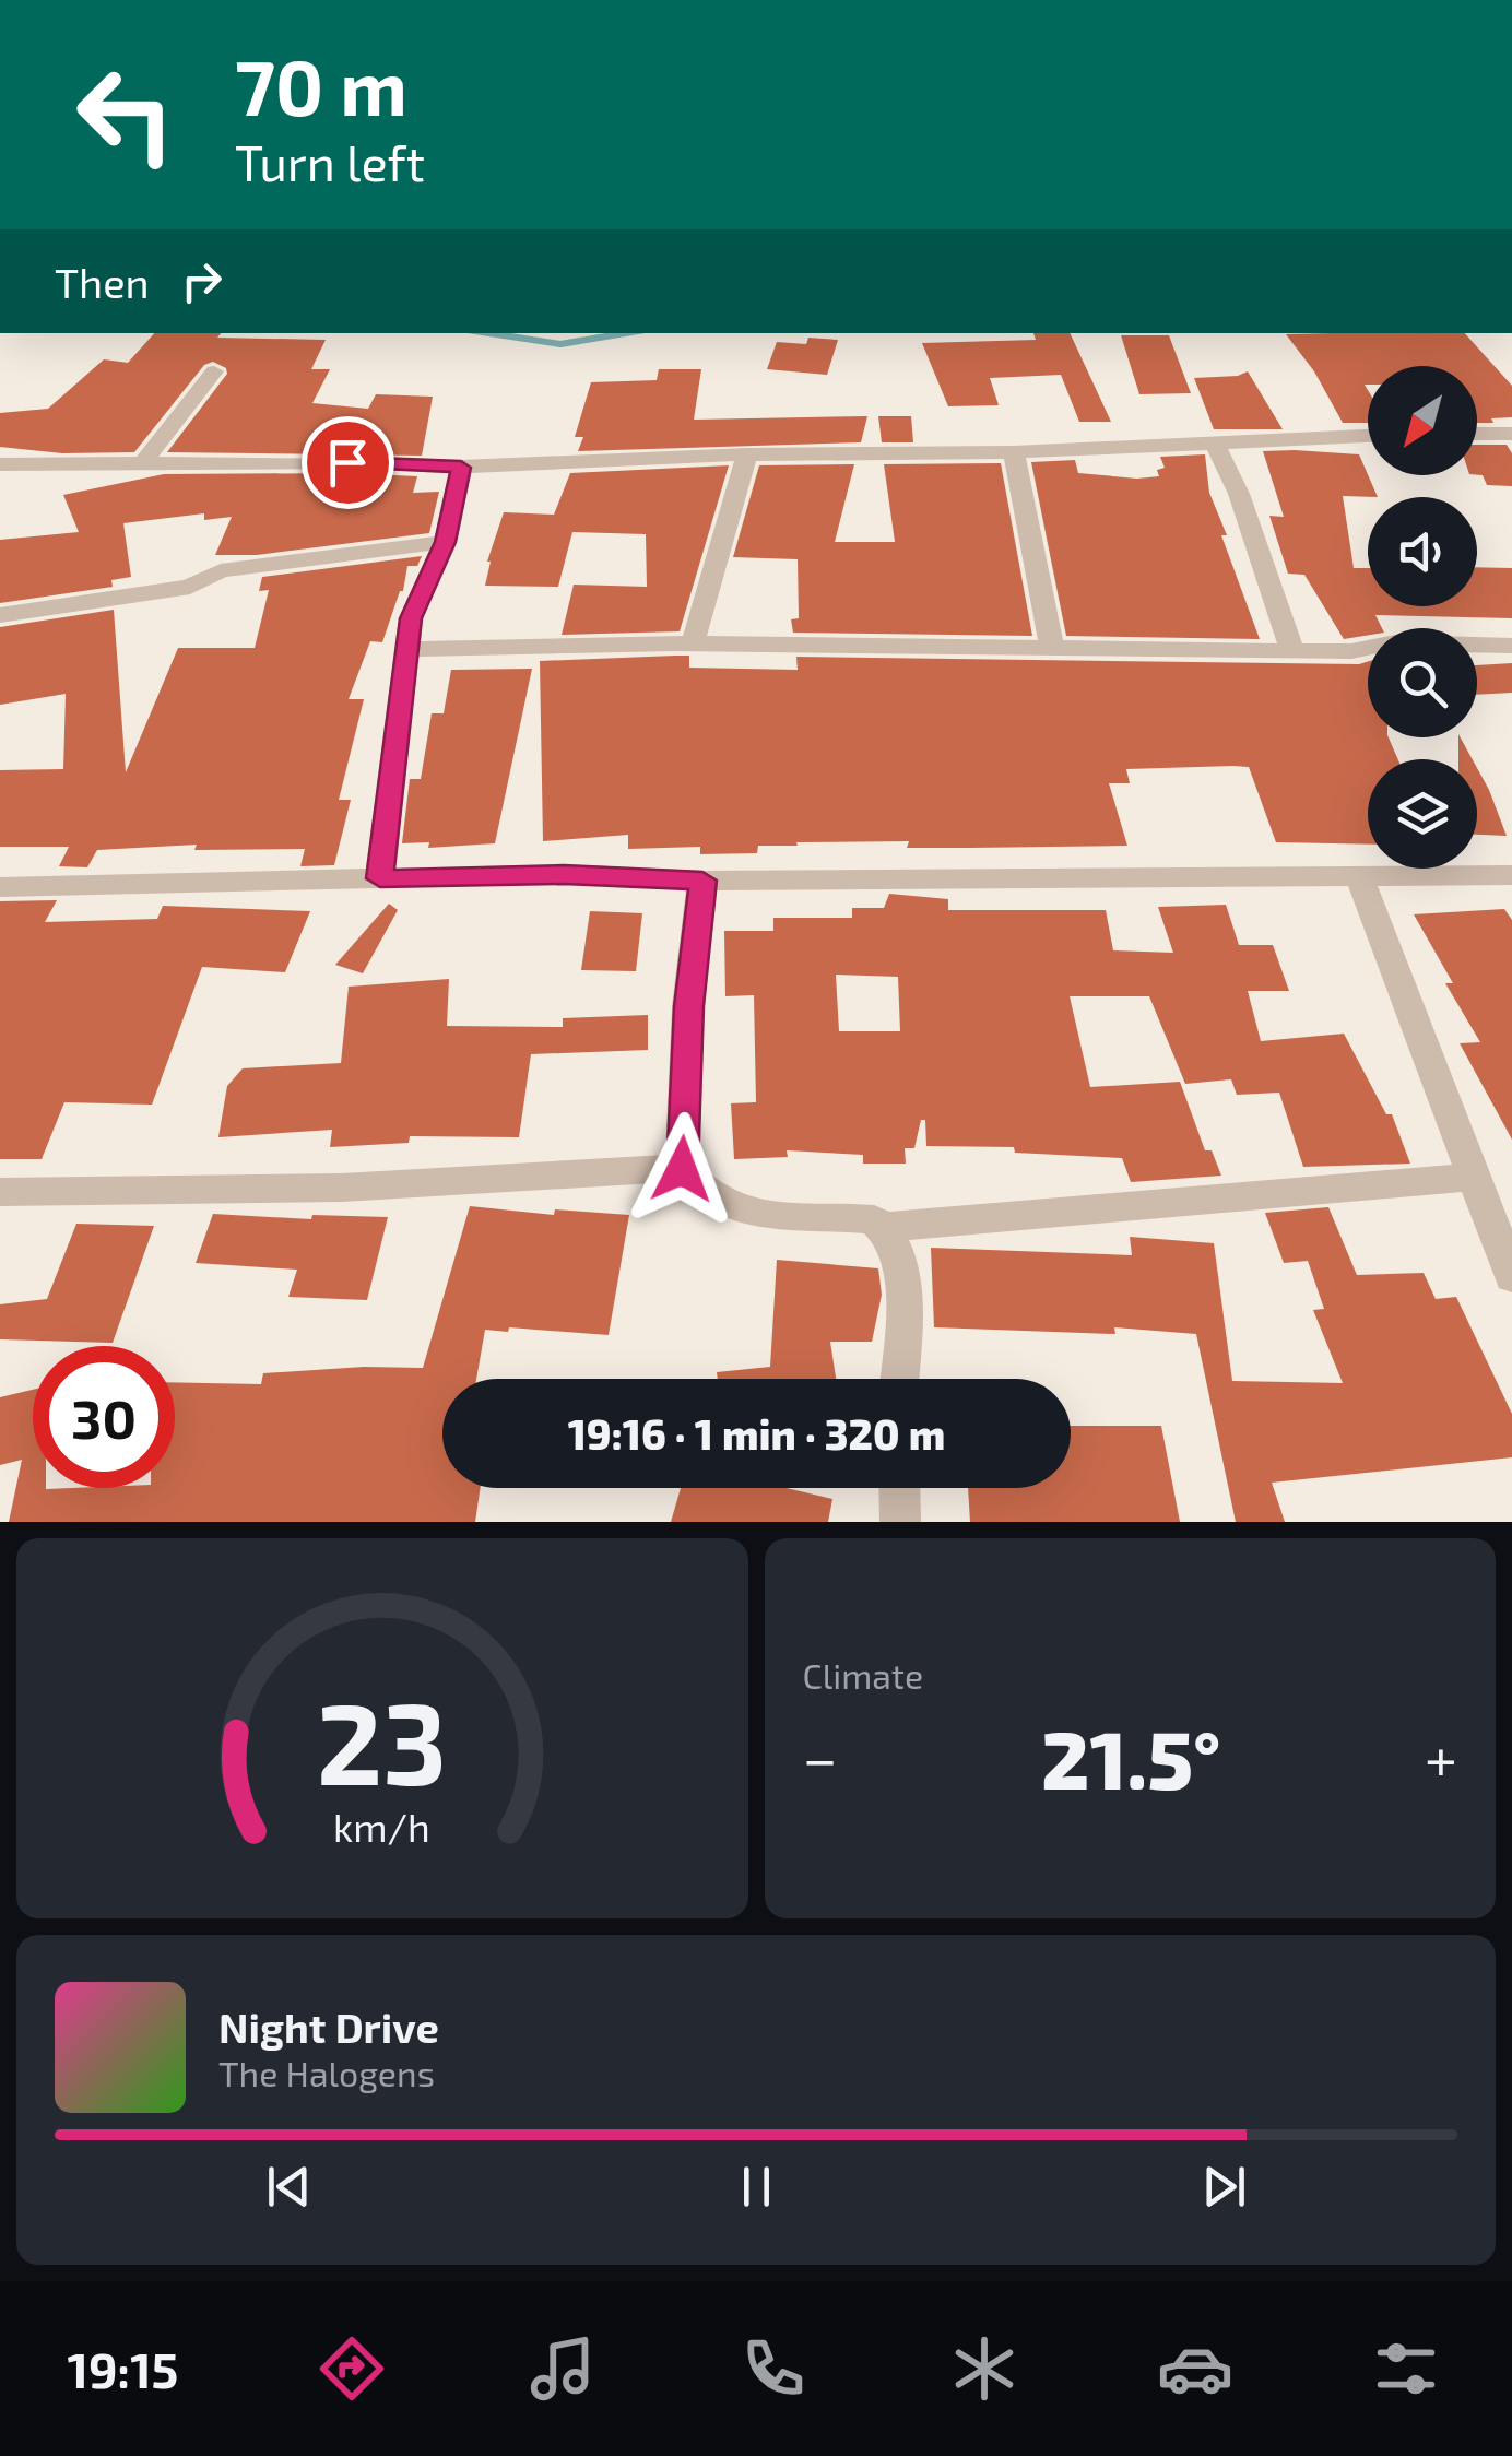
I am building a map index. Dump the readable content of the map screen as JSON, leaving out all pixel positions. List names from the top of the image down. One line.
{"north":"bottom left","page":{"turn":["70 m","Turn left"],"then":"Then","limit":"30","trip":"19:16 · 1 min · 320 m","tile":"Climate","heat":["−","21.5°","+"],"song":["Night Drive","The Halogens"],"tabs":"19:15","gauge":["23","km/h"]}}
